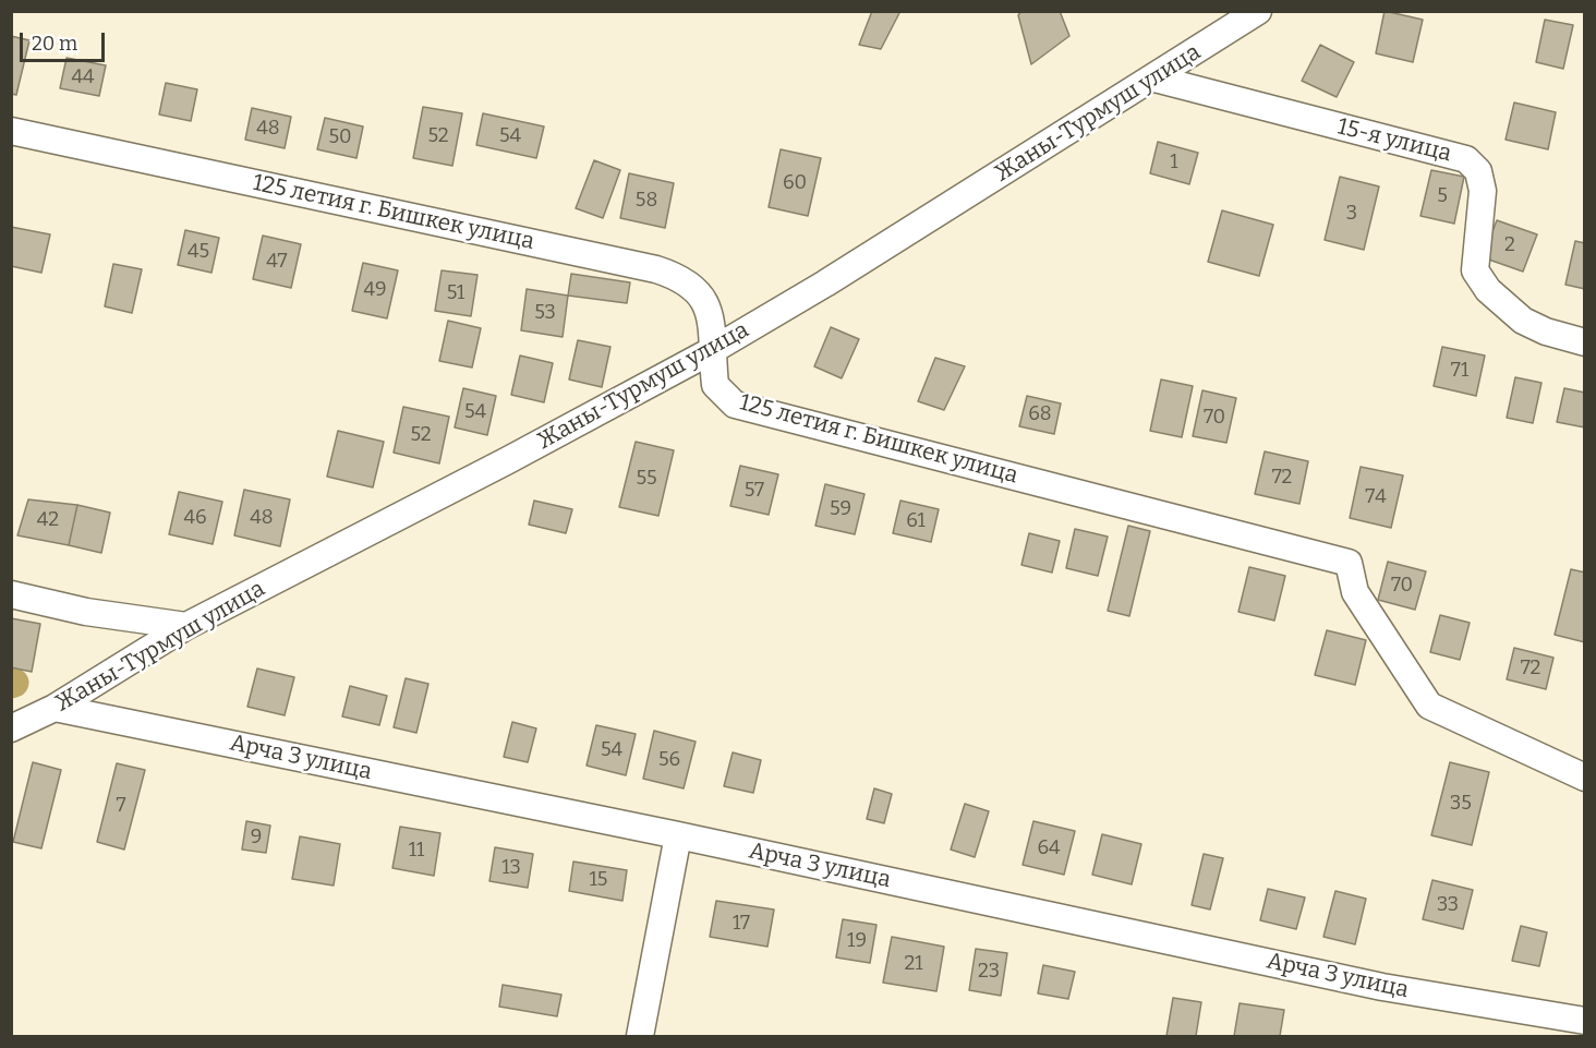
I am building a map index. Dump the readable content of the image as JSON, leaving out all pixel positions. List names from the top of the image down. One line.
{"streets":{"street":["Жаны-Турмуш улица","15-я улица","125 летия г. Бишкек улица","Арча 3 улица"]},"crossings":[["Жаны-Турмуш улица","15-я улица"],["Жаны-Турмуш улица","125 летия г. Бишкек улица"],["Жаны-Турмуш улица","Арча 3 улица"]],"house_numbers":["44","48","52","54","50","1","60","5","58","3","2","45","47","49","51","53","71","54","68","70","52","72","55","57","74","59","46","48","42","61","70","72","54","56","35","7","9","64","11","13","15","33","17","19","21","23"],"scale_bar":"20 m"}
